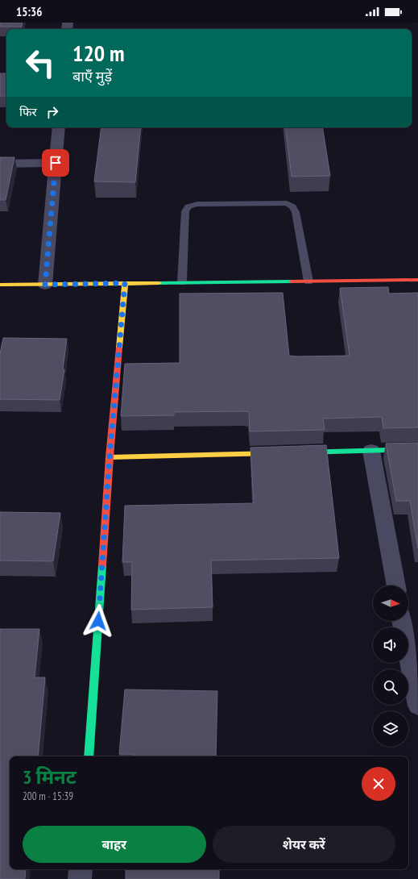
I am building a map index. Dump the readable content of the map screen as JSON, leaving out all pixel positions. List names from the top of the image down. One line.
{"north":"right","page":{"status":"15:36","turn":["120 m","बाएँ मुड़ें"],"then":"फिर","heading":["3 मिनट","200 m · 15:39"],"buttons":["बाहर","शेयर करें"]}}
